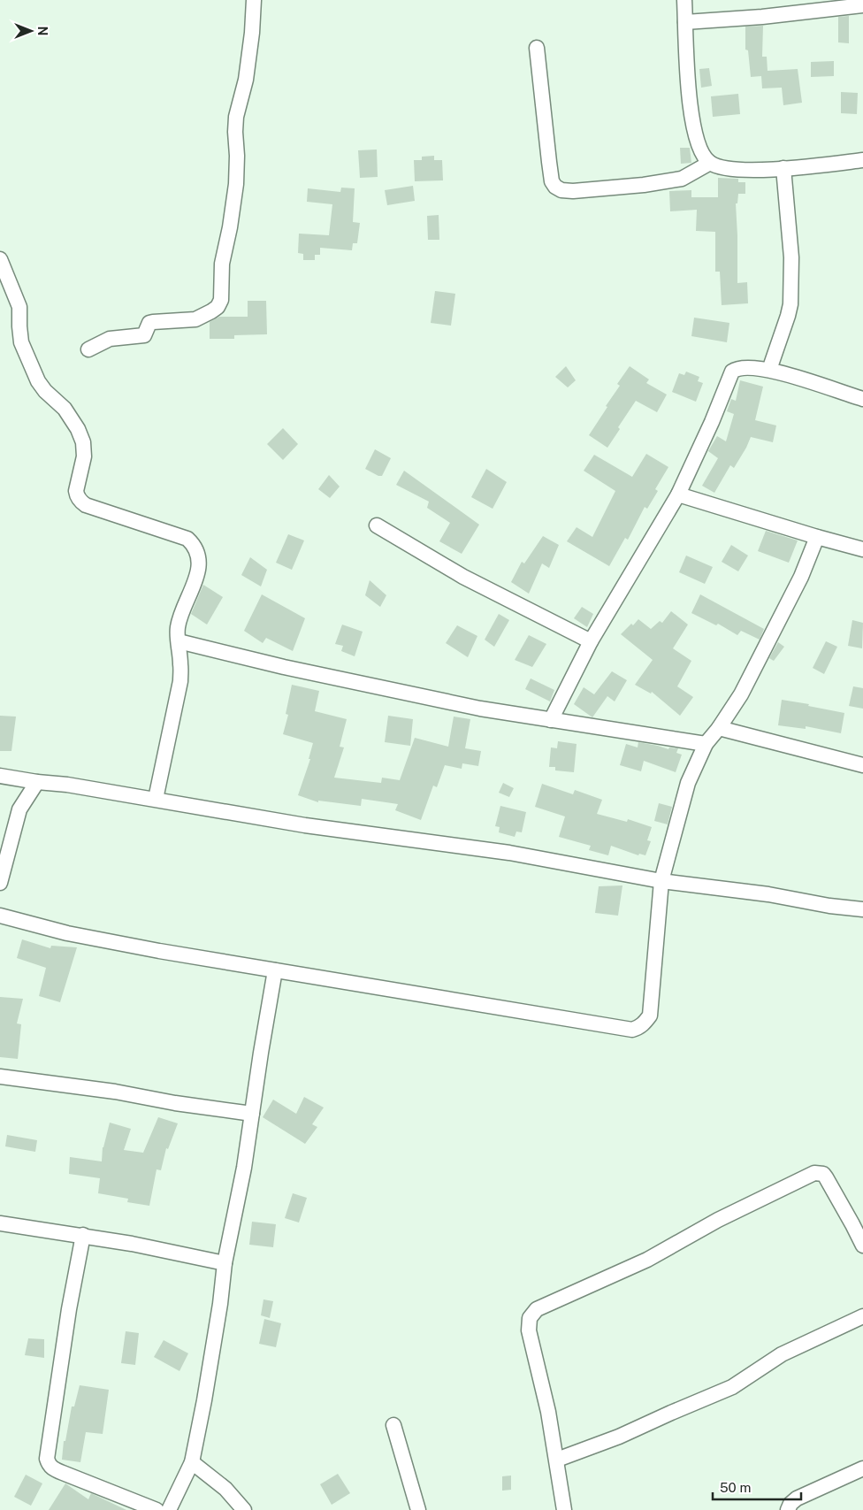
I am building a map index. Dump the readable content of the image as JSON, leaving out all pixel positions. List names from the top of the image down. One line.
{"scale_bar":"50 m","north":"right"}
